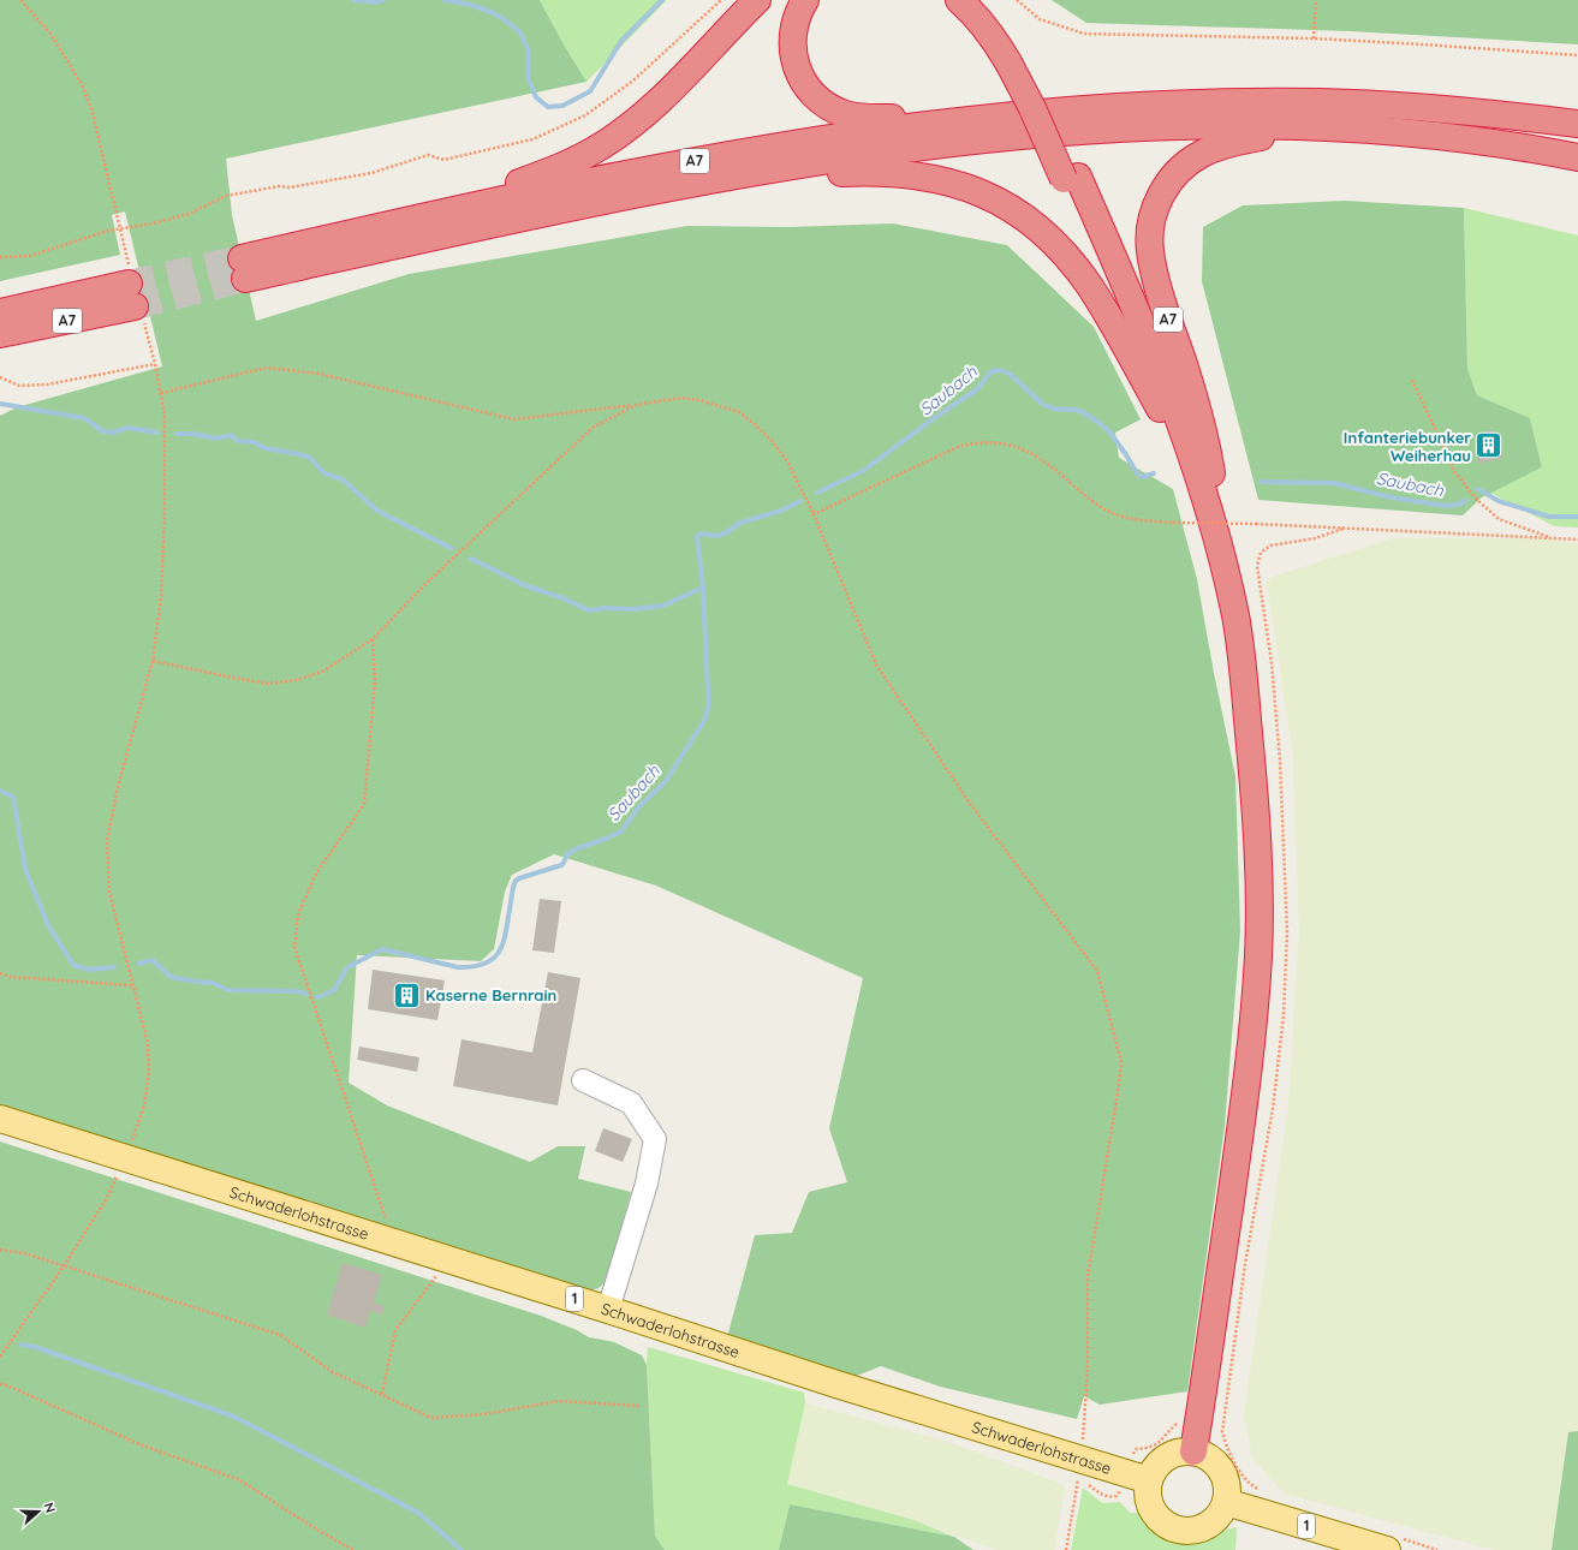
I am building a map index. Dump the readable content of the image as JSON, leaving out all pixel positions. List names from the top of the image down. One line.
{"streets":{"highway":["A7"],"main road":["Schwaderlohstrasse","1"]},"crossings":[["Schwaderlohstrasse","1"]],"water":["Saubach"],"places":{"building":["Infanteriebunker Weiherhau","Kaserne Bernrain"]},"north":"right"}
